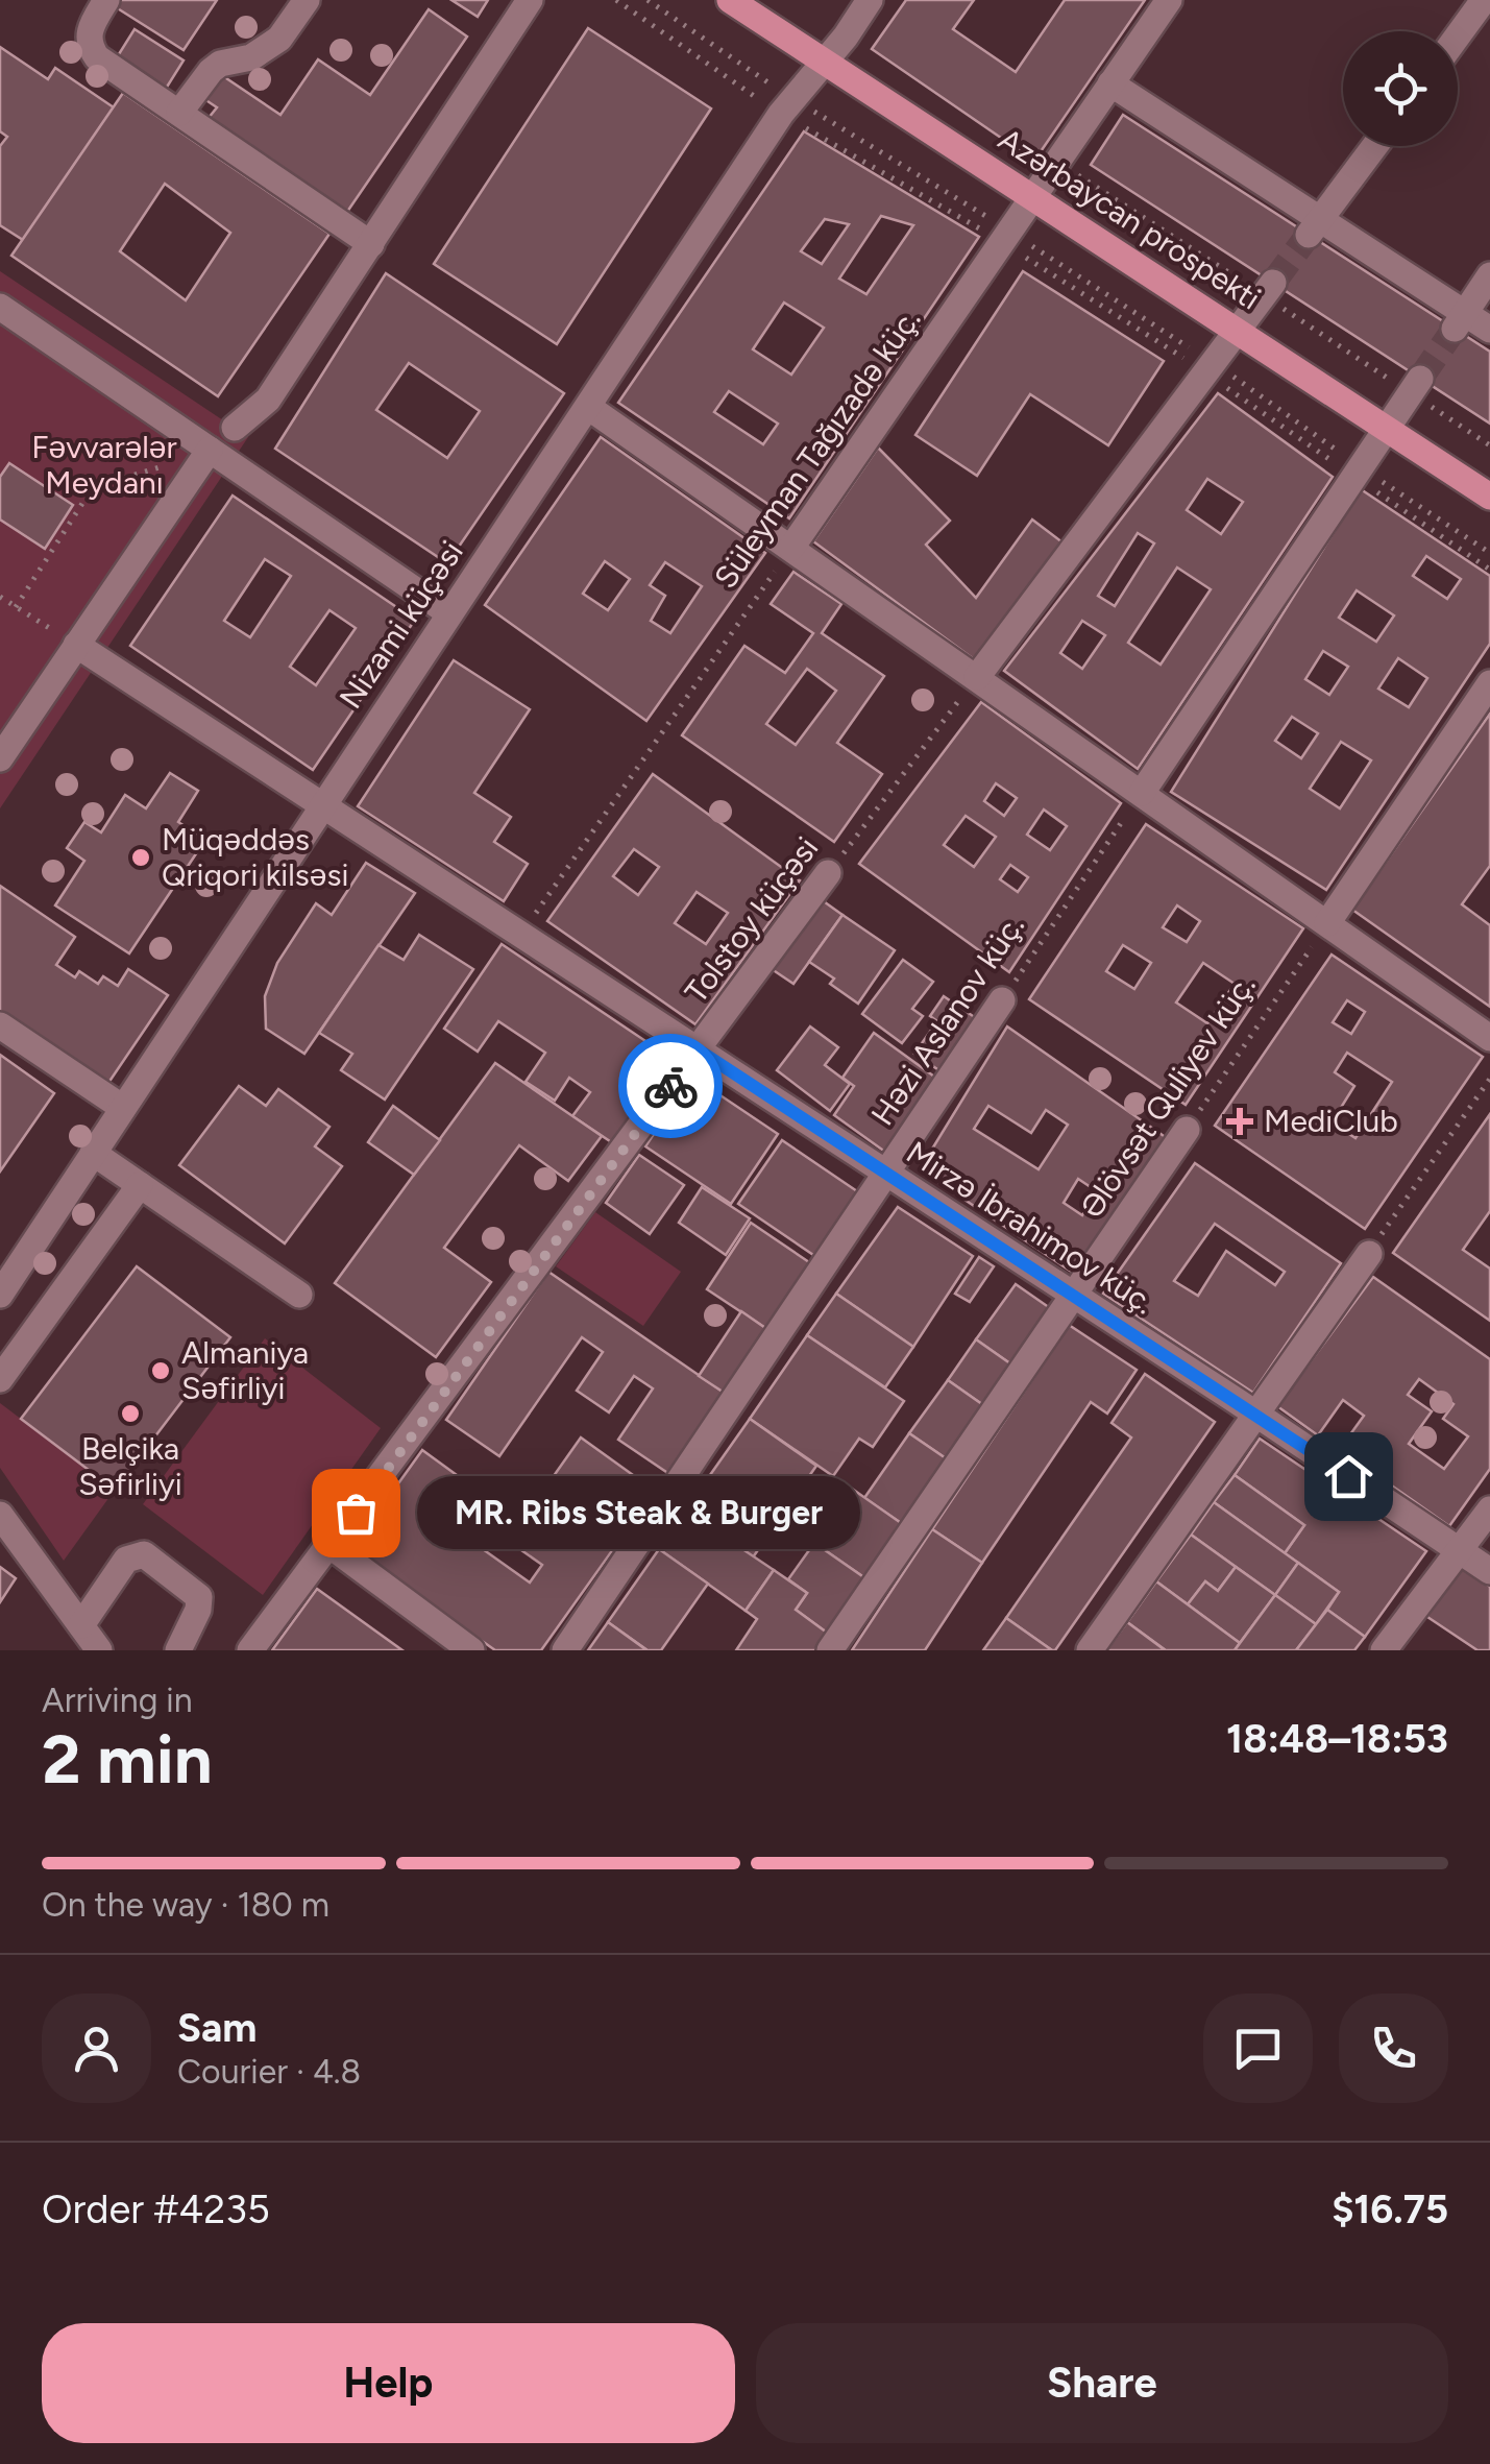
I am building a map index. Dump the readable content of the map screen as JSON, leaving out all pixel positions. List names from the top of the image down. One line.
{"streets":{"main road":["Azərbaycan prospekti"],"street":["Süleyman Tağızadə küç.","Nizami küçəsi","Tolstoy küçəsi","Həzi Aslanov küç.","Əlövsət Quliyev küç.","Mirzə İbrahimov küç."]},"crossings":[["Azərbaycan prospekti","Süleyman Tağızadə küç."],["Azərbaycan prospekti","Nizami küçəsi"],["Nizami küçəsi","Mirzə İbrahimov küç."],["Tolstoy küçəsi","Mirzə İbrahimov küç."],["Həzi Aslanov küç.","Mirzə İbrahimov küç."],["Əlövsət Quliyev küç.","Mirzə İbrahimov küç."]],"parks":["Fəvvarələr Meydanı"],"places":{"other":["Müqəddəs Qriqori kilsəsi","Almaniya Səfirliyi","Belçika Səfirliyi","MR. Ribs Steak & Burger"],"health":["MediClub"]},"page":{"bubble":"MR. Ribs Steak & Burger","heading":["2 min","Arriving in","18:48–18:53"],"panel":["Sam","Courier · 4.8","Order #4235","$16.75"],"bar":"On the way · 180 m","buttons":["Help","Share"]}}
